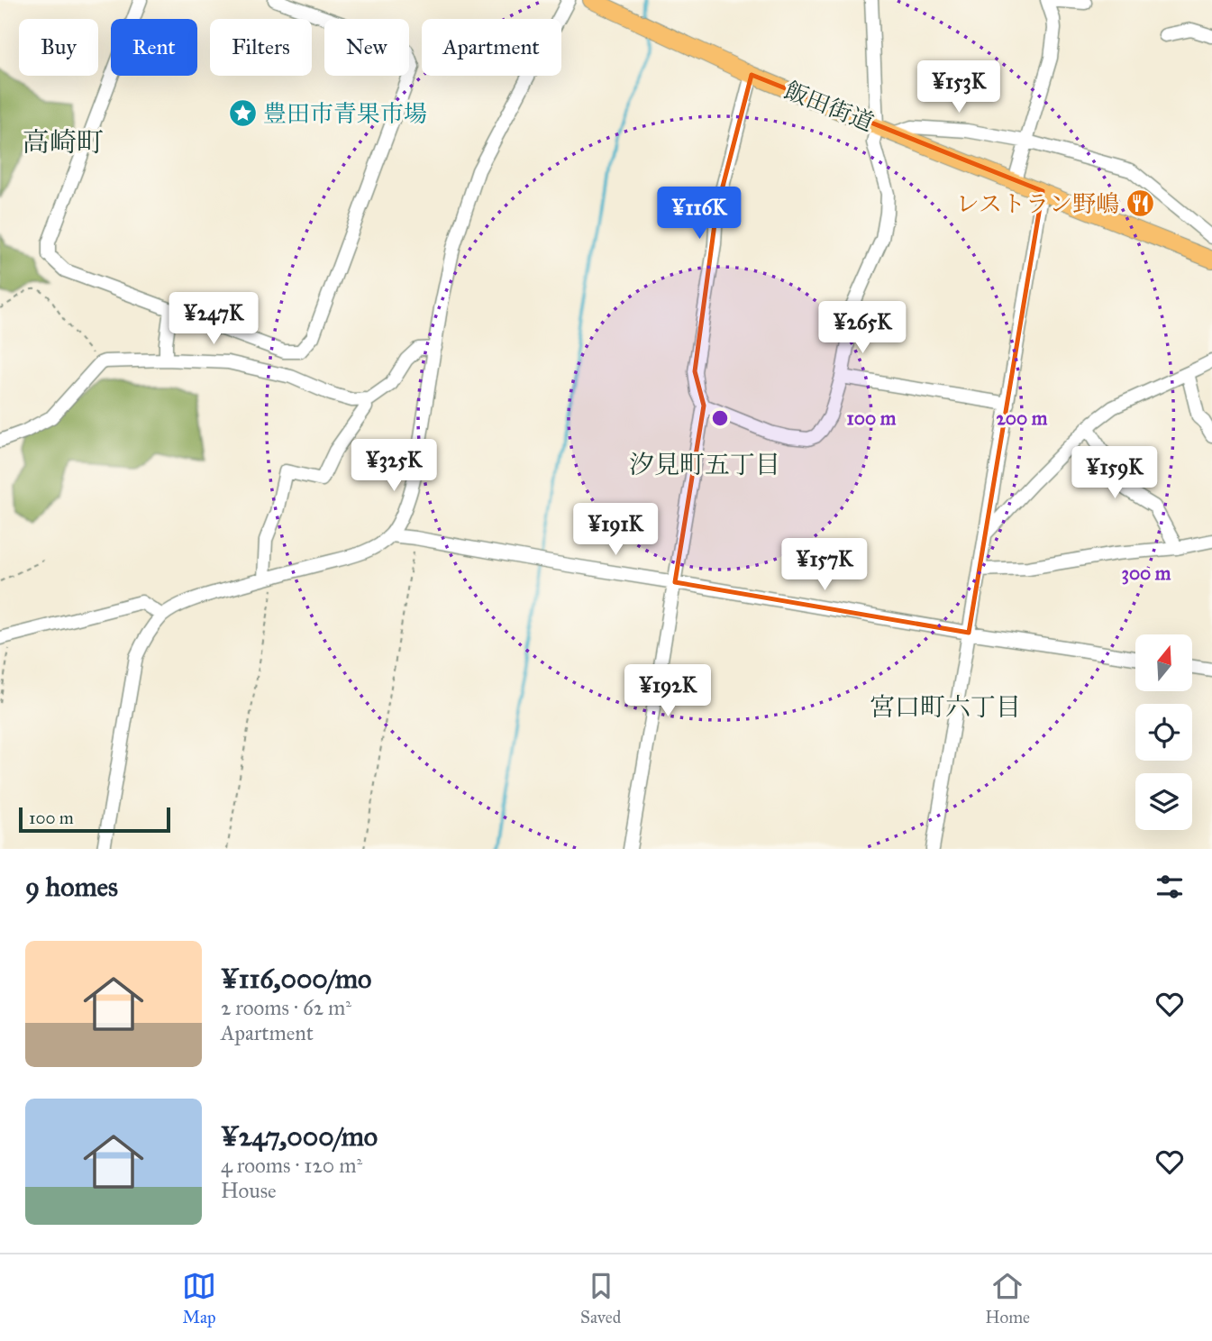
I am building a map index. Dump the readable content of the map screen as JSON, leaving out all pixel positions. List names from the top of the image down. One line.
{"streets":{"main road":["飯田街道"]},"districts":["高崎町","汐見町五丁目","宮口町六丁目"],"places":{"place":["豊田市青果市場"],"restaurant":["レストラン野嶋"]},"scale_bar":"100 m","north":"top","page":{"chip":["Buy","Rent","Filters","New","Apartment"],"price":["¥153K","¥116K","¥247K","¥265K","¥325K","¥159K","¥191K","¥157K","¥192K"],"scale":"100 m","heading":"9 homes","list":[{"name":"¥116,000/mo","note":"2 rooms · 62 m² · Apartment"},{"name":"¥247,000/mo","note":"4 rooms · 120 m² · House"}],"tabs":["Map","Saved","Home"]},"rings":["100 m","200 m","300 m"]}
